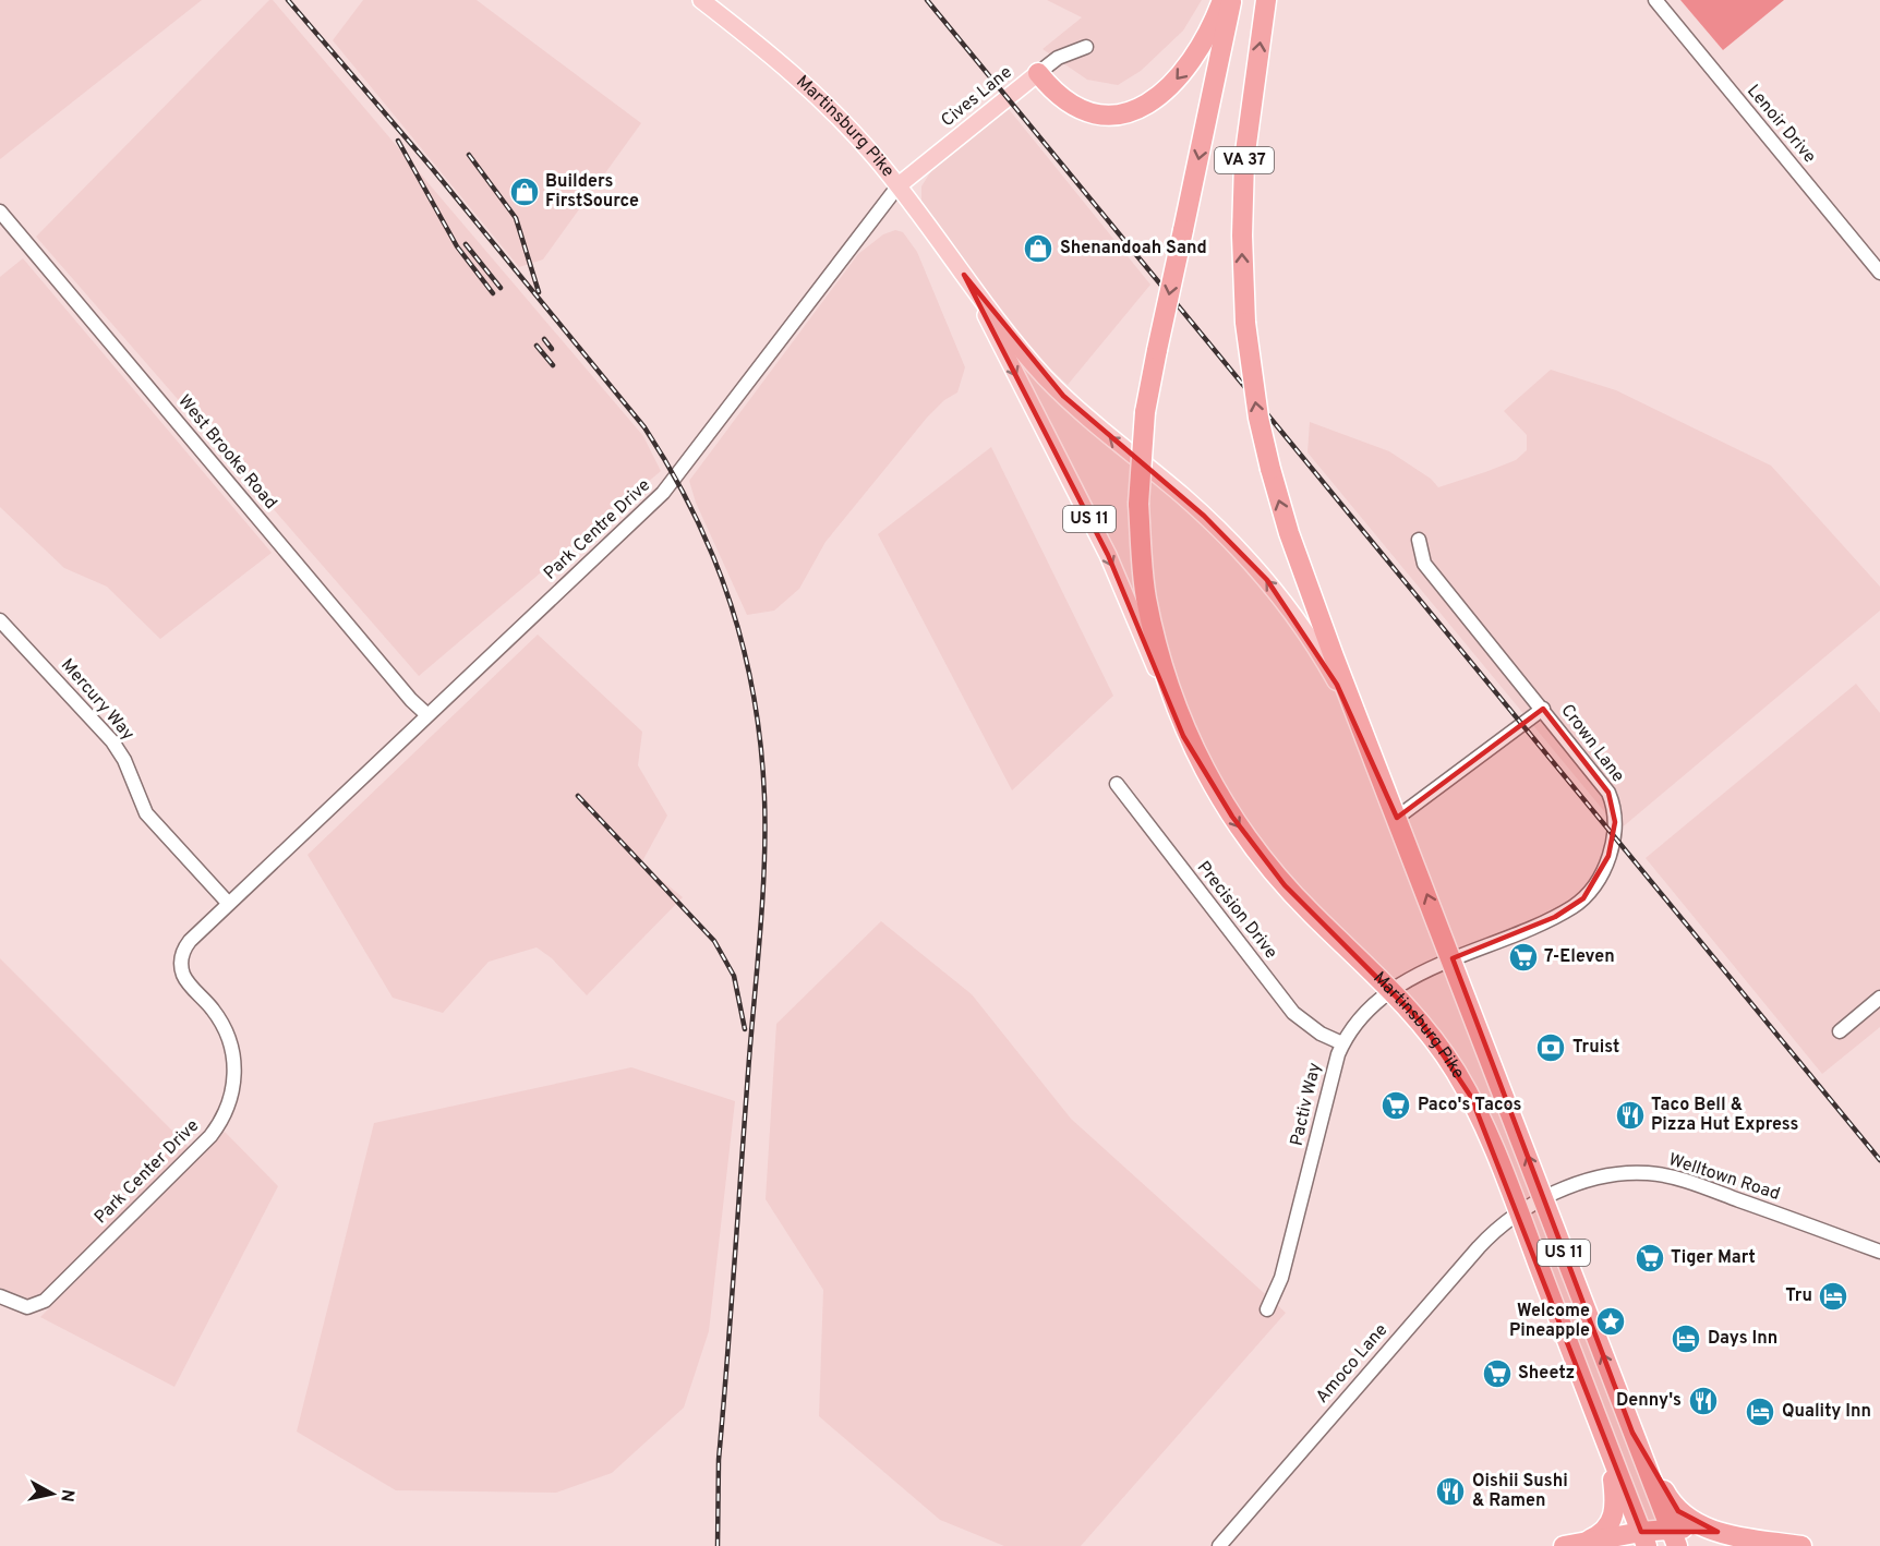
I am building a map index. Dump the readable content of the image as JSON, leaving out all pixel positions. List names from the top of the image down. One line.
{"streets":{"highway":["Martinsburg Pike","VA 37","US 11"],"main road":["Cives Lane"],"street":["Lenoir Drive","West Brooke Road","Park Centre Drive","Mercury Way","Crown Lane","Precision Drive","Pactiv Way","Park Center Drive","Welltown Road","Amoco Lane"]},"crossings":[["Cives Lane","Martinsburg Pike"],["Cives Lane","Park Centre Drive"],["Martinsburg Pike","VA 37"],["Martinsburg Pike","US 11"],["Martinsburg Pike","Park Centre Drive"],["Martinsburg Pike","Crown Lane"],["Martinsburg Pike","Pactiv Way"],["Martinsburg Pike","Welltown Road"],["Martinsburg Pike","Amoco Lane"],["VA 37","US 11"],["West Brooke Road","Park Centre Drive"],["Park Centre Drive","Park Center Drive"],["Mercury Way","Park Center Drive"],["Crown Lane","Pactiv Way"],["Precision Drive","Pactiv Way"],["Welltown Road","Amoco Lane"]],"places":{"shop":["Builders FirstSource","Shenandoah Sand"],"supermarket":["7-Eleven","Paco's Tacos","Tiger Mart","Sheetz"],"bank":["Truist"],"restaurant":["Taco Bell & Pizza Hut Express","Denny's","Oishii Sushi & Ramen"],"hotel":["Tru","Days Inn","Quality Inn"],"place":["Welcome Pineapple"]},"north":"right"}
